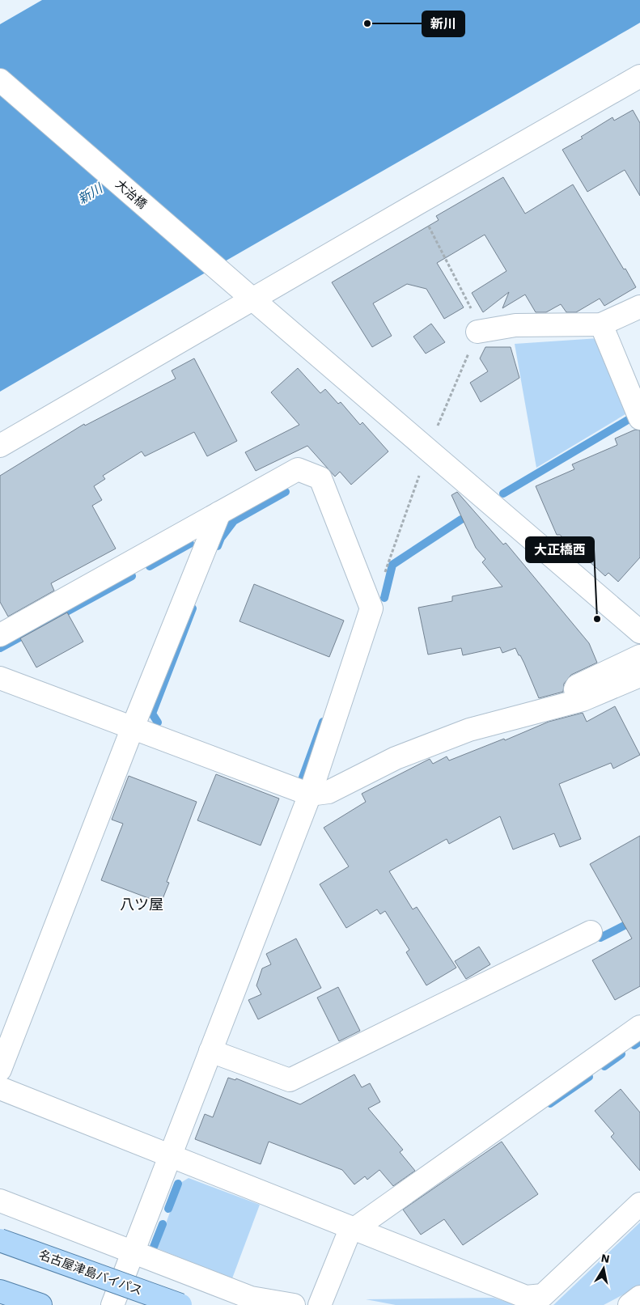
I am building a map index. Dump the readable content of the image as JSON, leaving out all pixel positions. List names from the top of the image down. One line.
{"streets":{"main road":["名古屋津島バイパス"],"street":["大治橋"]},"districts":["八ツ屋"],"water":["新川"],"places":["新川","大正橋西"],"north":"top"}
